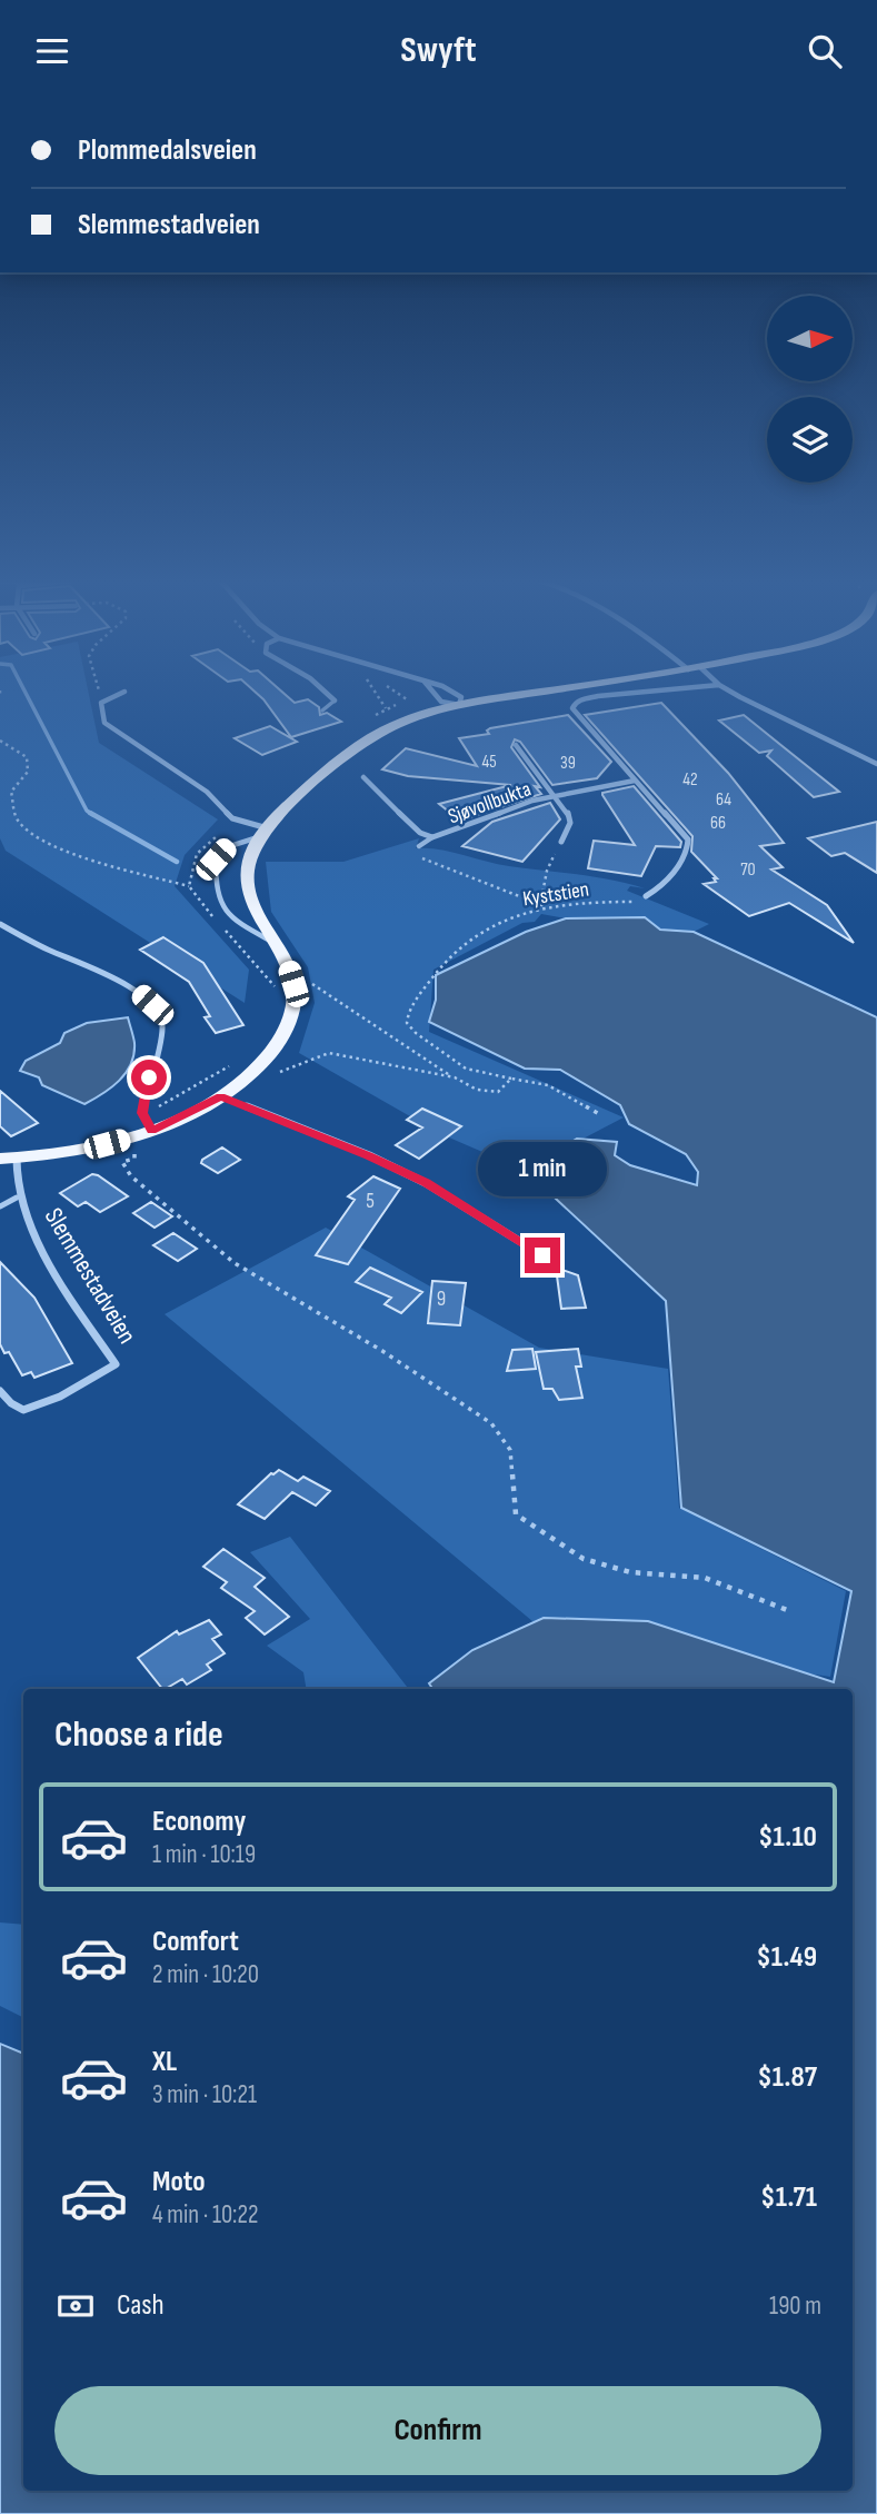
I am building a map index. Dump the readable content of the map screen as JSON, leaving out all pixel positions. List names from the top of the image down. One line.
{"streets":{"main road":["Slemmestadveien"],"street":["Sjøvollbukta"],"path":["Kyststien"]},"house_numbers":["45","39","42","64","66","70","5","9"],"north":"right","page":{"header":"Swyft","banner":["Plommedalsveien","Slemmestadveien"],"bubble":"1 min","heading":"Choose a ride","list":[{"name":"Economy","note":"1 min · 10:19","value":"$1.10"},{"name":"Comfort","note":"2 min · 10:20","value":"$1.49"},{"name":"XL","note":"3 min · 10:21","value":"$1.87"},{"name":"Moto","note":"4 min · 10:22","value":"$1.71"}],"pay":["Cash","190 m"],"buttons":"Confirm"}}
